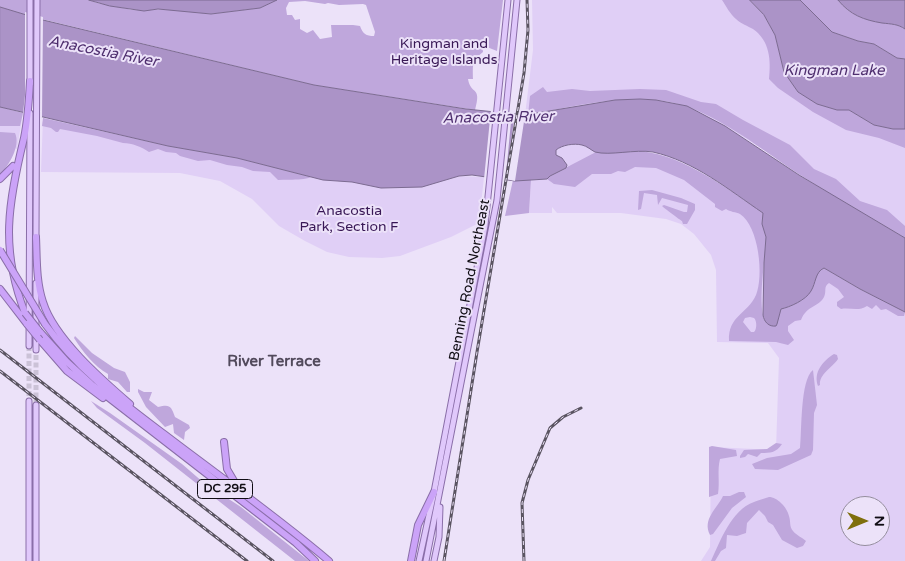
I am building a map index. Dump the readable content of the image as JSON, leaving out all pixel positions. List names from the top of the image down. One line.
{"streets":{"highway":["DC 295"],"main road":["Benning Road Northeast"]},"districts":["River Terrace"],"water":["Anacostia River","Kingman Lake"],"parks":["Kingman and Heritage Islands","Anacostia Park, Section F"],"north":"right"}
